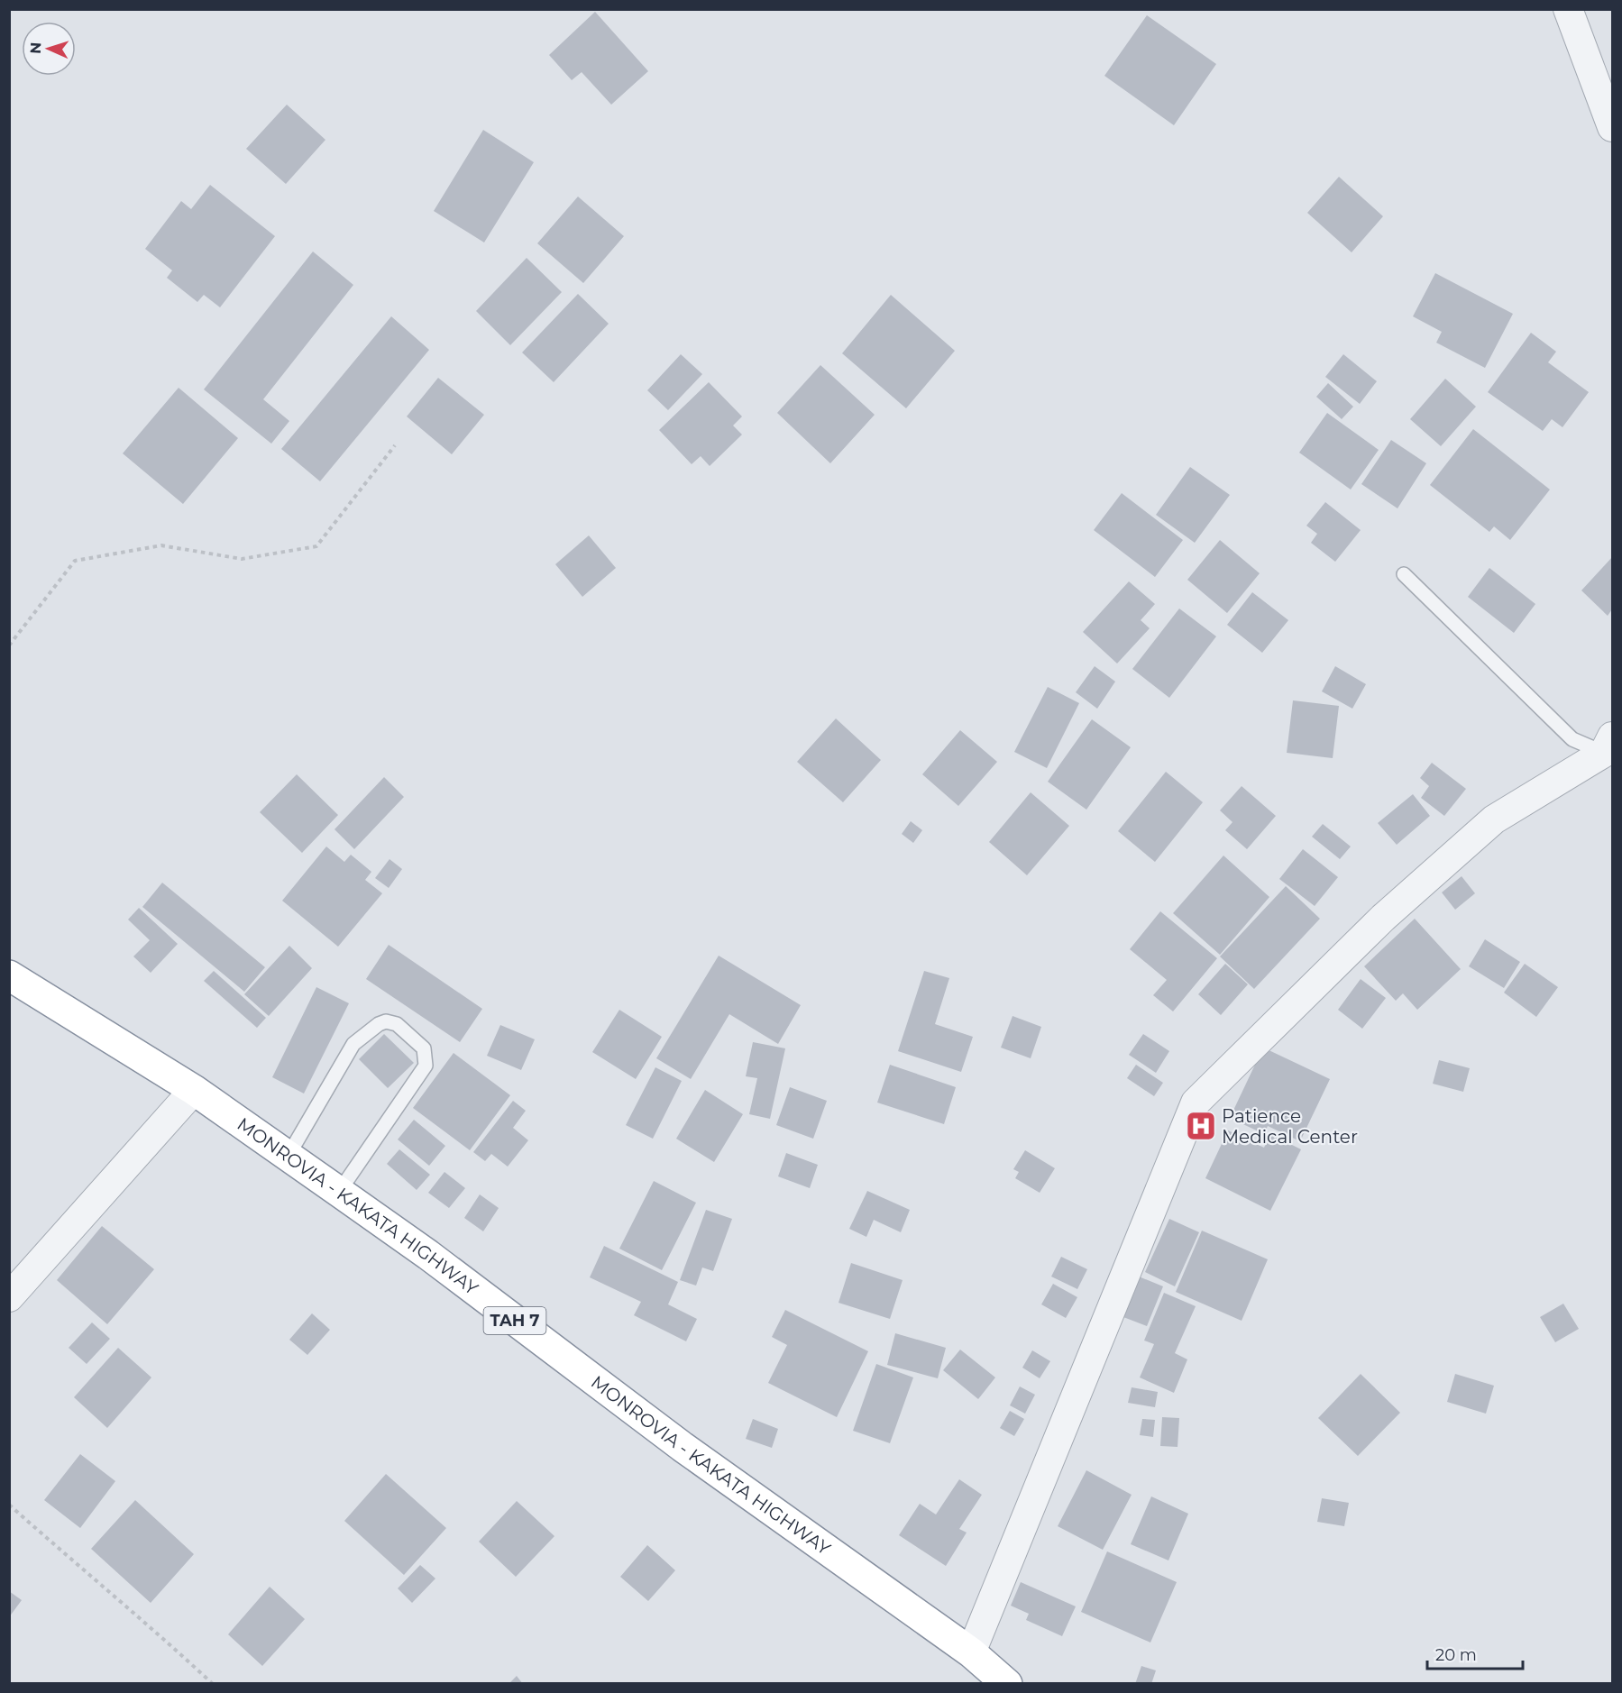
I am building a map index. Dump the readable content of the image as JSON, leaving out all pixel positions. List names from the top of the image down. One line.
{"streets":{"highway":["MONROVIA - KAKATA HIGHWAY","TAH 7"]},"places":{"hospital":["Patience Medical Center"]},"scale_bar":"20 m","north":"left"}
